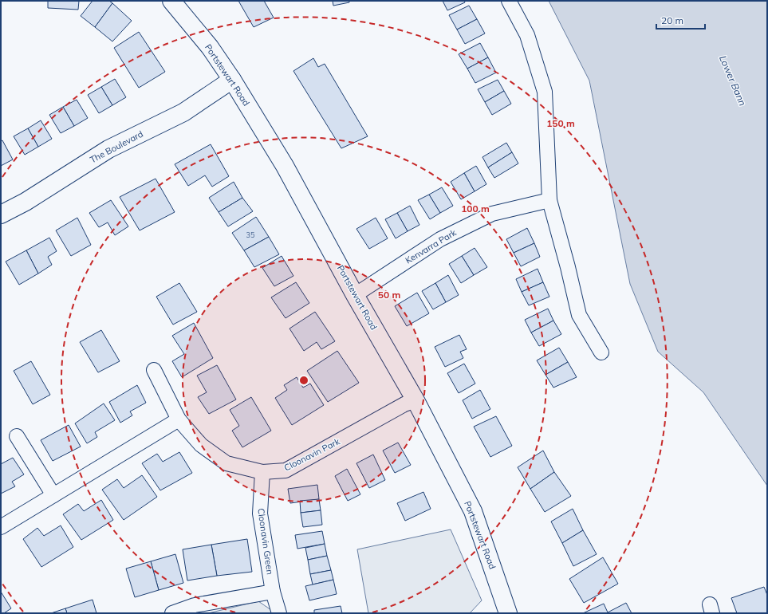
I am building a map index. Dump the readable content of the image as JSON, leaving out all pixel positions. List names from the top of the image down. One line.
{"streets":{"main road":["Portstewart Road","The Boulevard"],"street":["Kenvarra Park","Cloonavin Park","Cloonavin Green"]},"crossings":[["Portstewart Road","The Boulevard"],["Portstewart Road","Kenvarra Park"],["Portstewart Road","Cloonavin Park"],["Cloonavin Park","Cloonavin Green"]],"water":["Lower Bann"],"house_numbers":["35"],"scale_bar":"20 m","rings":["150 m","100 m","50 m"]}
